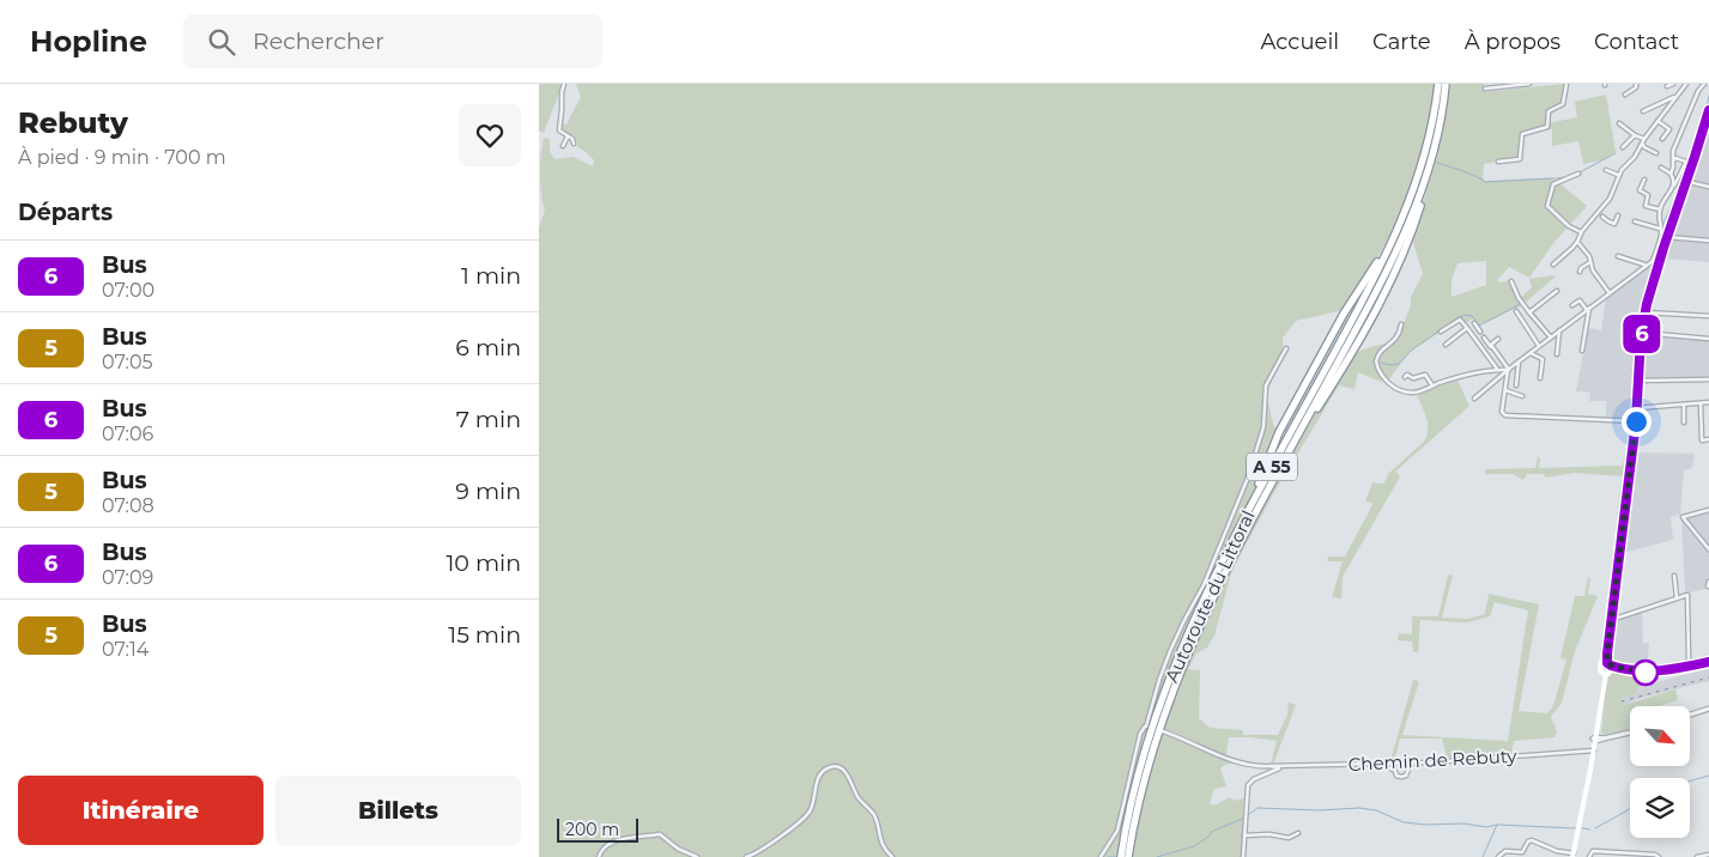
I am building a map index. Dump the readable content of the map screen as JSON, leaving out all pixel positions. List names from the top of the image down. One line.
{"streets":{"highway":["A 55","Autoroute du Littoral"],"street":["Chemin de Rebuty"]},"lines":["bus line 6"],"scale_bar":"200 m","north":"bottom right","page":{"header":"Hopline","search":"Rechercher","nav":["Accueil","Carte","À propos","Contact"],"heading":[["Rebuty","À pied · 9 min · 700 m"],"Départs"],"on_map":"6","list":[{"mark":"6","name":"Bus","note":"07:00","value":"1 min"},{"mark":"5","name":"Bus","note":"07:05","value":"6 min"},{"mark":"6","name":"Bus","note":"07:06","value":"7 min"},{"mark":"5","name":"Bus","note":"07:08","value":"9 min"},{"mark":"6","name":"Bus","note":"07:09","value":"10 min"},{"mark":"5","name":"Bus","note":"07:14","value":"15 min"}],"buttons":["Itinéraire","Billets"],"scale":"200 m"}}
